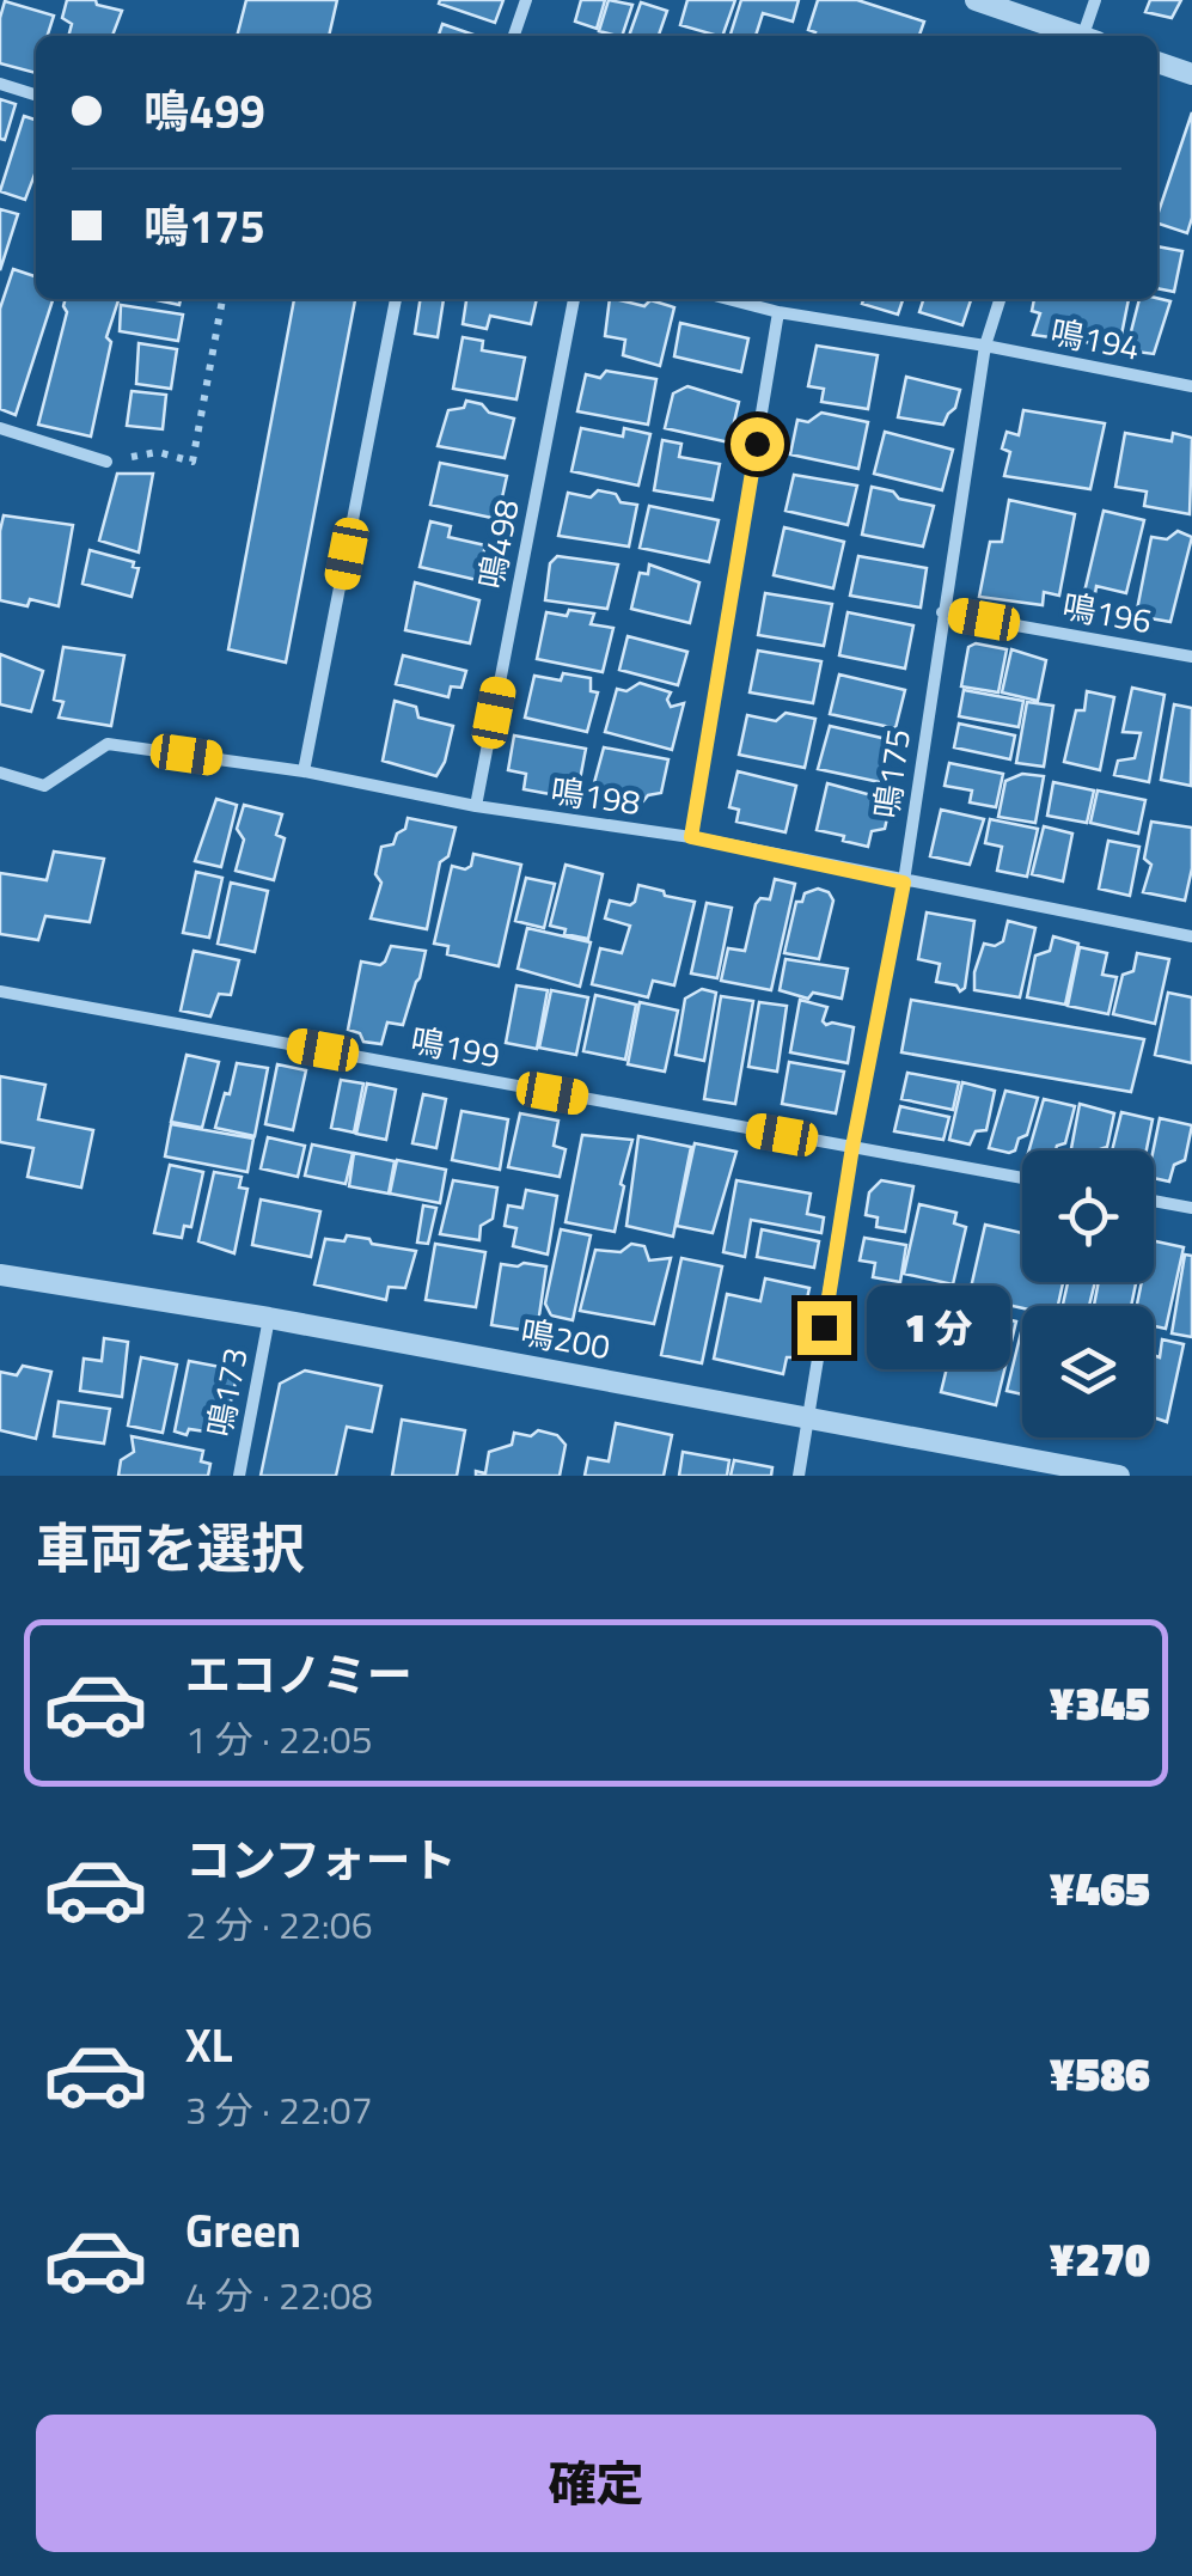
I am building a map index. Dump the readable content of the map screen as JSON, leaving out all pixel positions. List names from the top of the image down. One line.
{"streets":{"street":["鳴194","鳴498","鳴196","鳴175","鳴198","鳴199","鳴200","鳴173"]},"crossings":[["鳴194","鳴175"],["鳴498","鳴198"],["鳴196","鳴175"],["鳴175","鳴198"],["鳴175","鳴199"],["鳴175","鳴200"],["鳴200","鳴173"]],"page":{"banner":["鳴499","鳴175"],"bubble":"1 分","heading":"車両を選択","list":[{"name":"エコノミー","note":"1 分 · 22:05","value":"¥345"},{"name":"コンフォート","note":"2 分 · 22:06","value":"¥465"},{"name":"XL","note":"3 分 · 22:07","value":"¥586"},{"name":"Green","note":"4 分 · 22:08","value":"¥270"}],"buttons":"確定"}}
